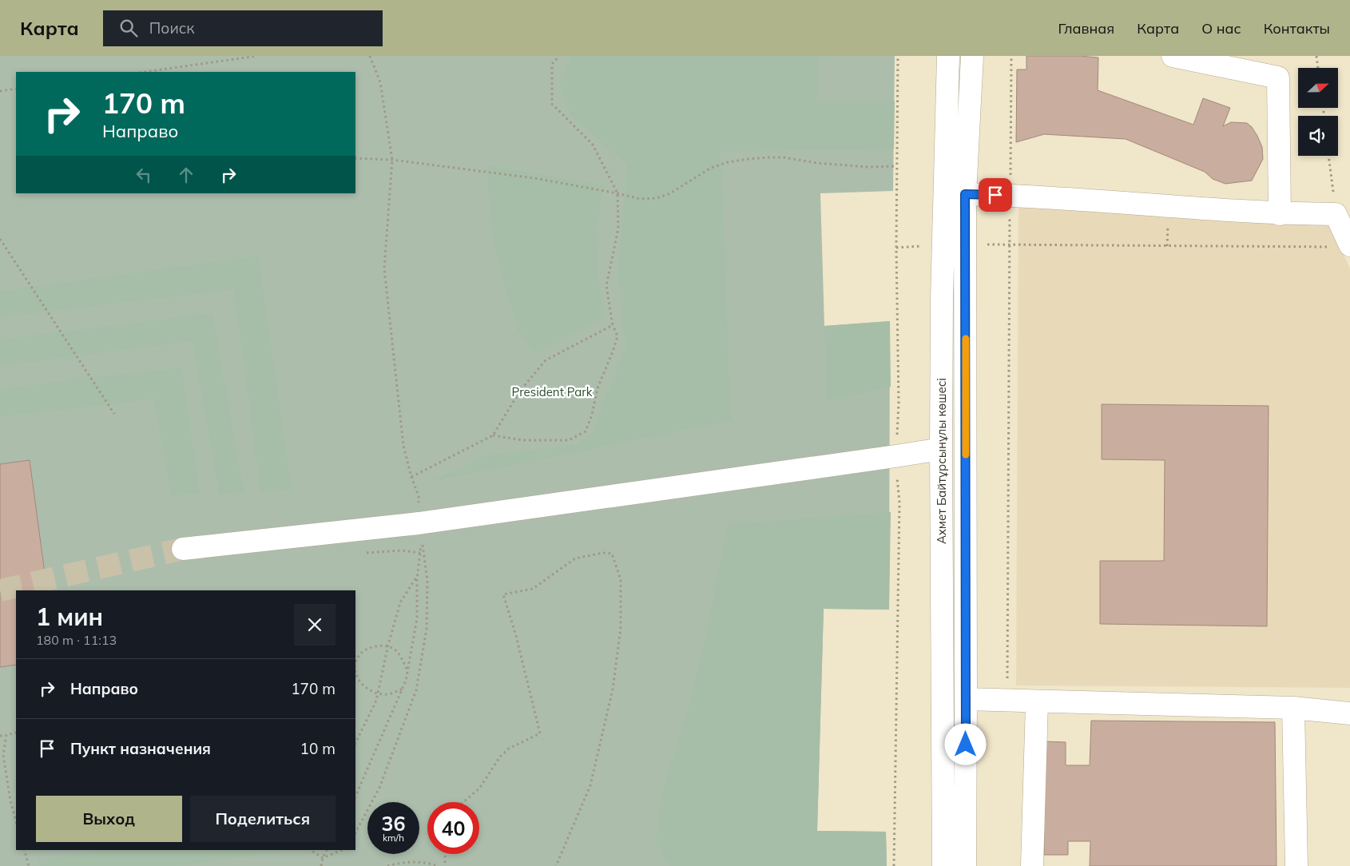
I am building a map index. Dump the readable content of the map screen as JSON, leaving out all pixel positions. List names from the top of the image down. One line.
{"streets":{"street":["Ахмет Байтұрсынұлы көшесі"]},"parks":["President Park"],"north":"right","page":{"header":"Карта","search":"Поиск","nav":["Главная","Карта","О нас","Контакты"],"turn":["170 m","Направо"],"heading":["1 мин","180 m · 11:13"],"list":[{"name":"Направо","value":"170 m"},{"name":"Пункт назначения","value":"10 m"}],"buttons":["Выход","Поделиться"],"speed":"36 km/h","limit":"40"}}
